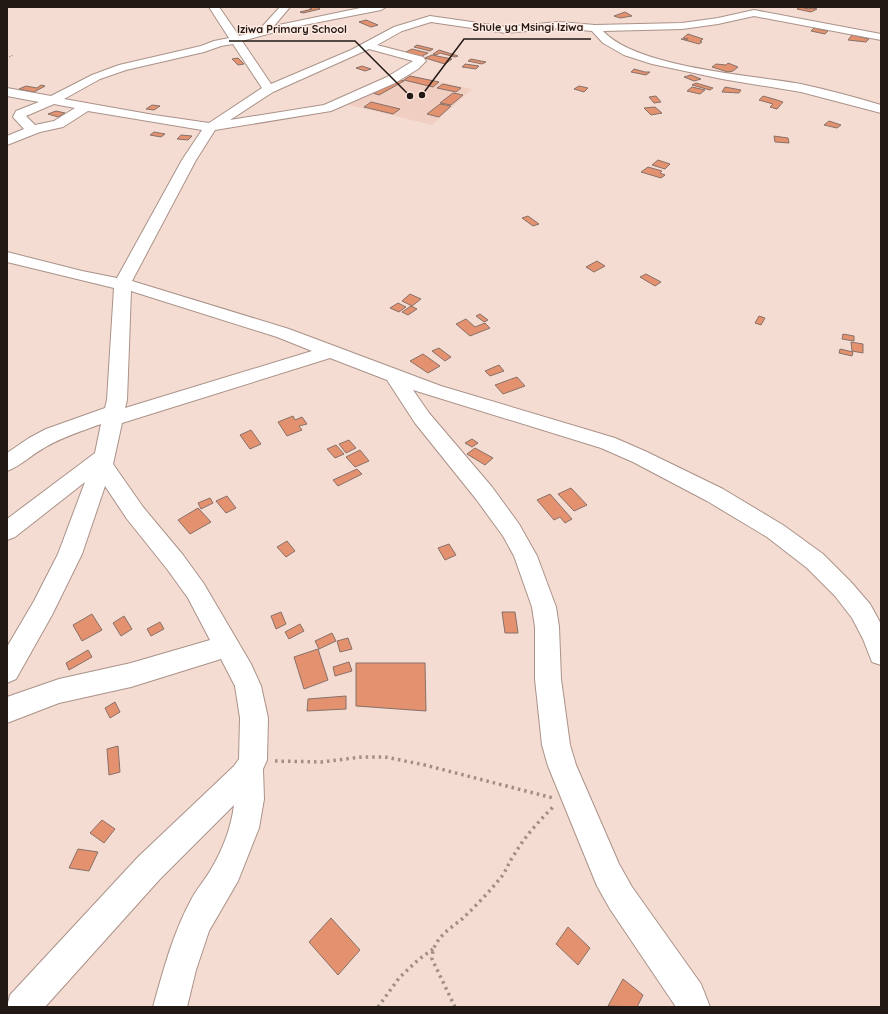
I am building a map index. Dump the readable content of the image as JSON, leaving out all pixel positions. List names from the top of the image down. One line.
{"places":["Shule ya Msingi Iziwa","Iziwa Primary School"]}
